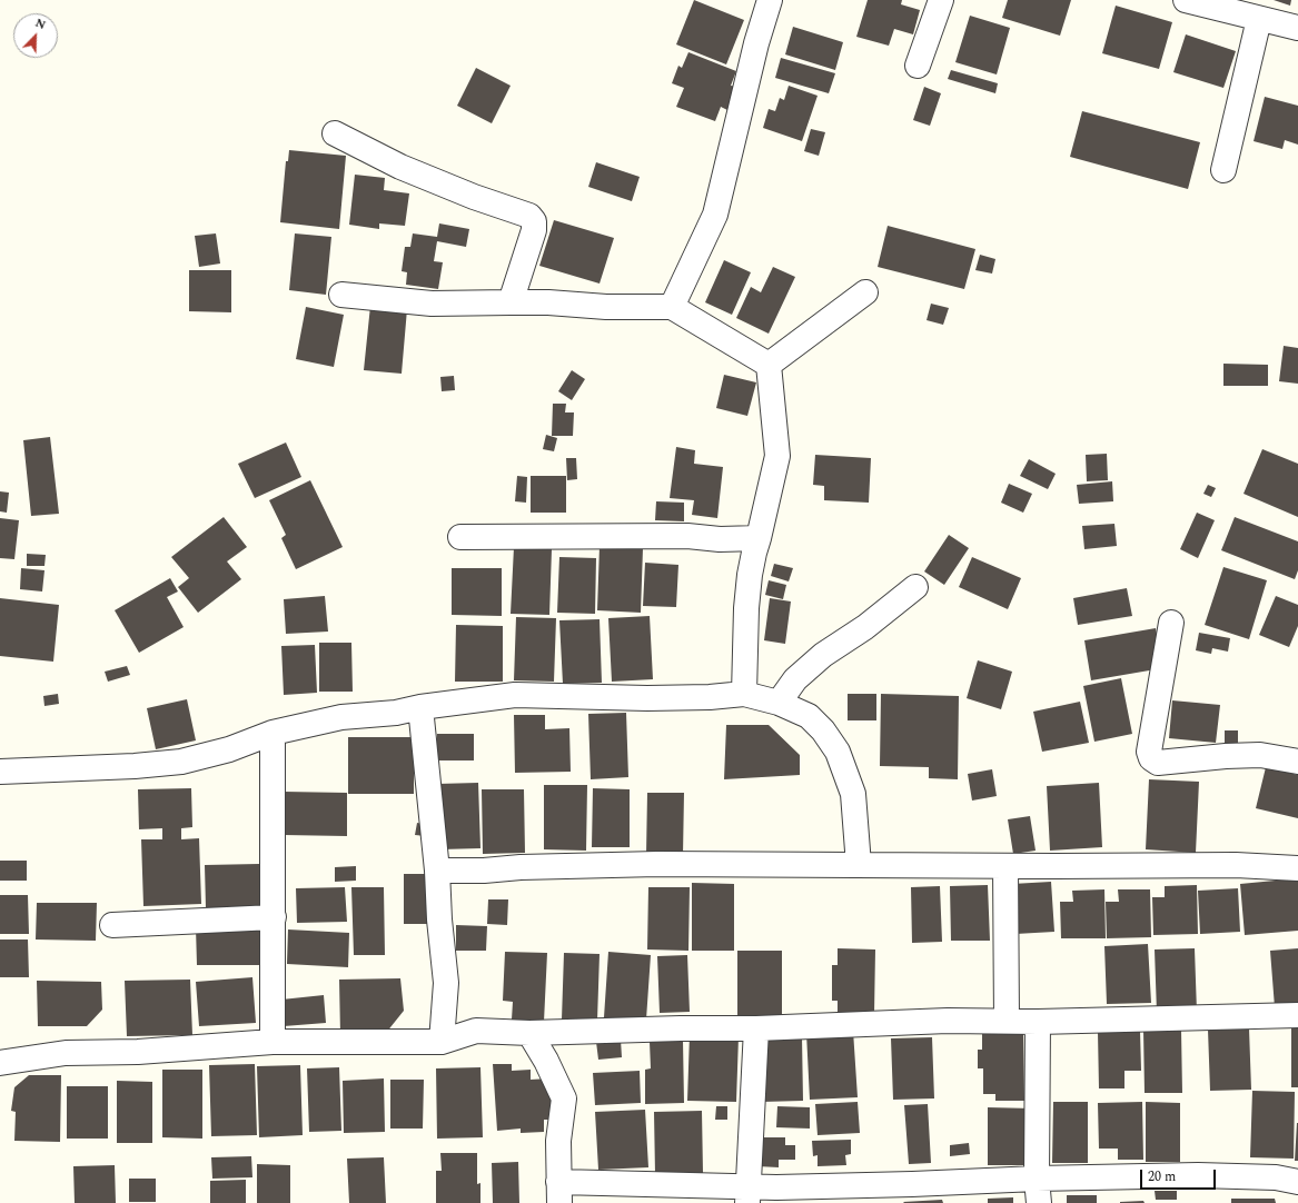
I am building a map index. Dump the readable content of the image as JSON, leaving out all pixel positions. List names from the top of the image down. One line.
{"scale_bar":"20 m","north":"top right"}
